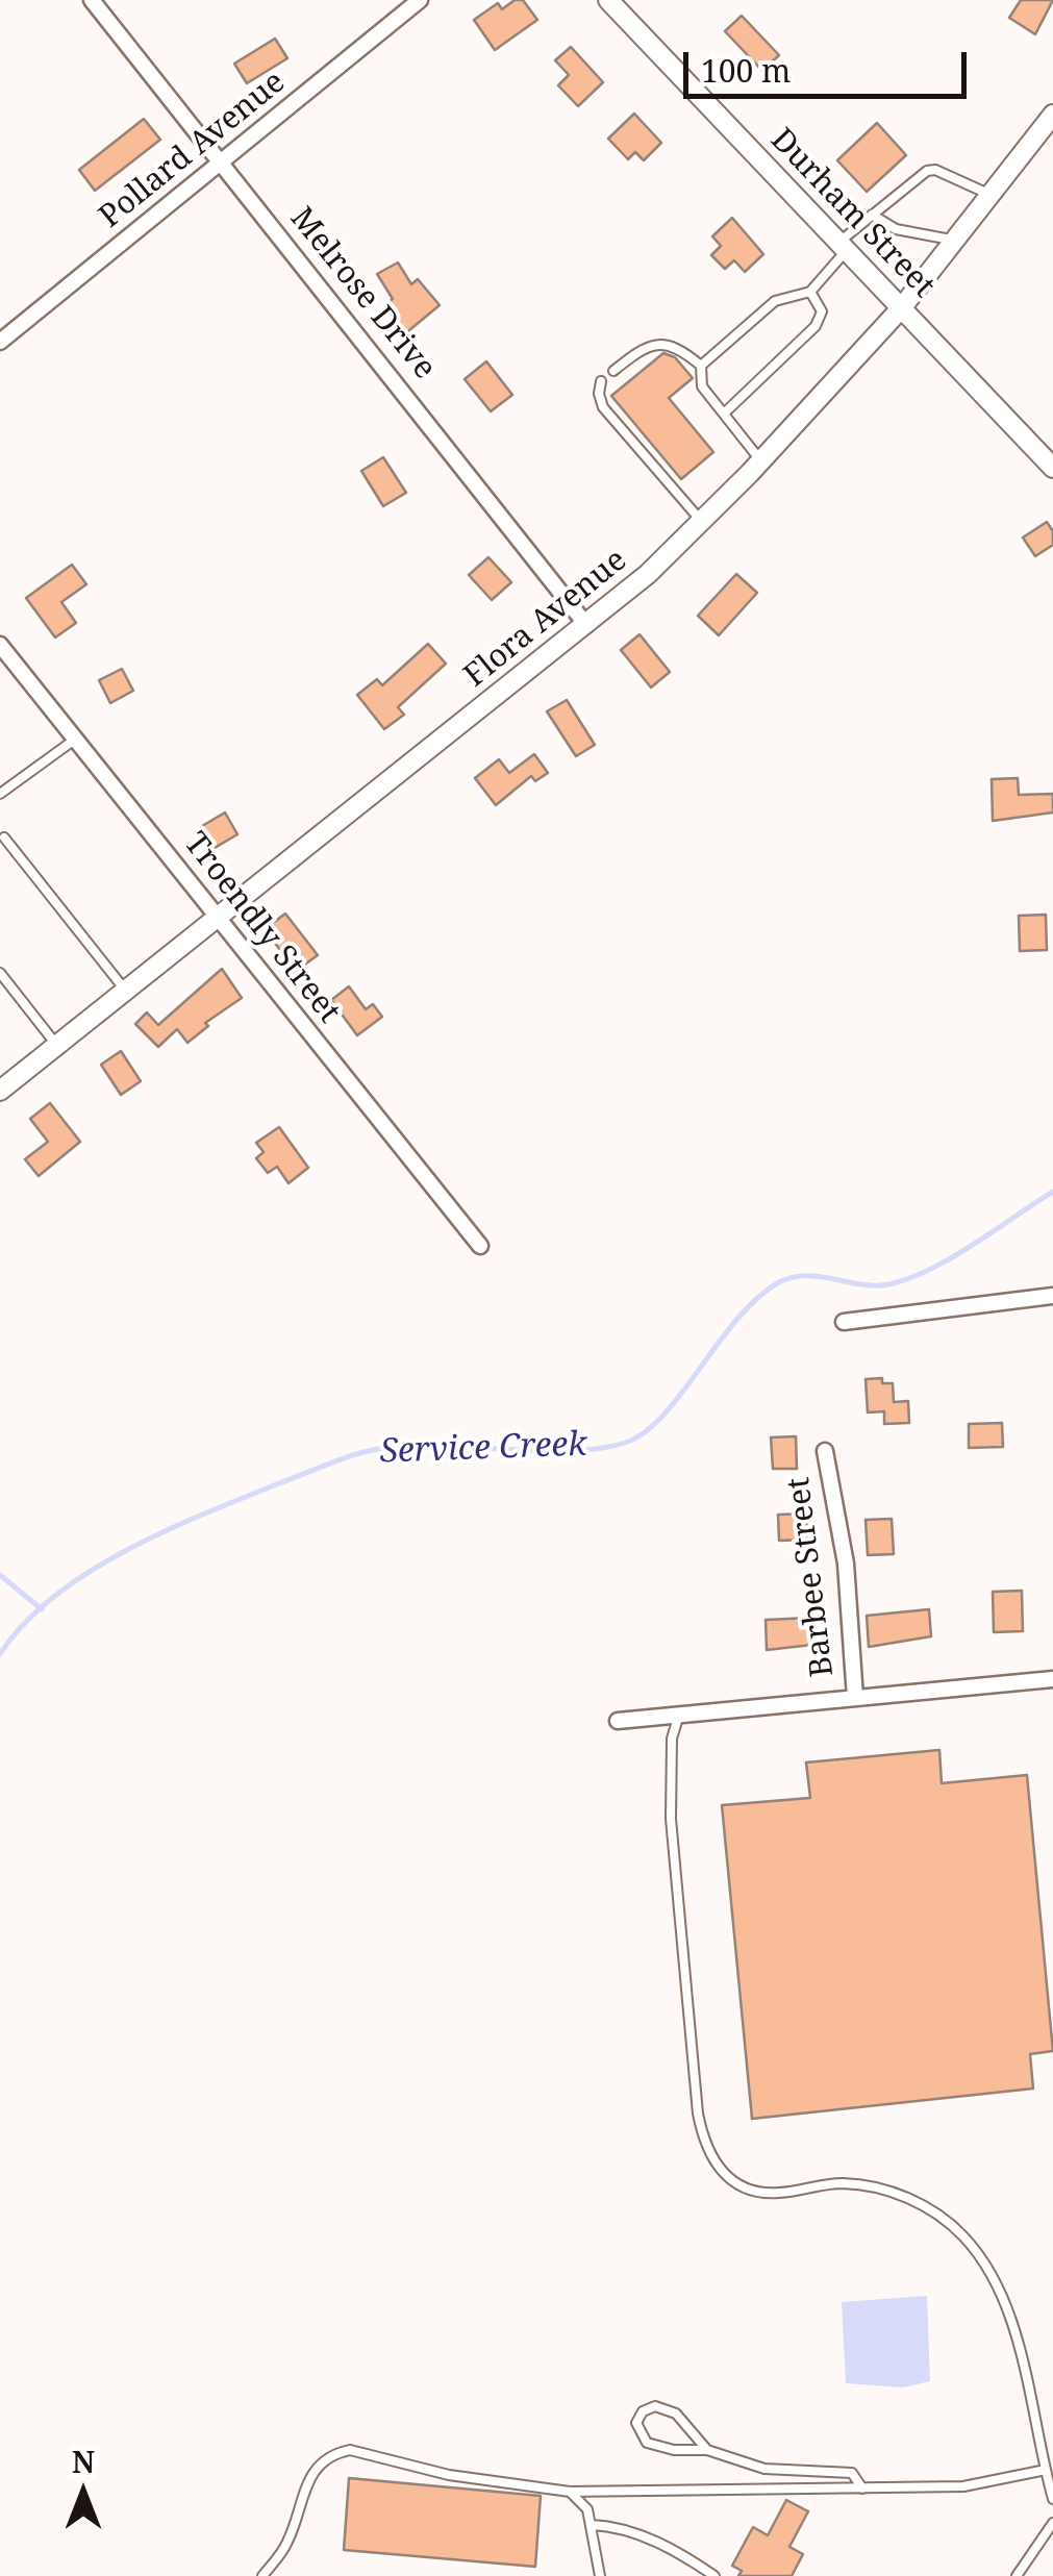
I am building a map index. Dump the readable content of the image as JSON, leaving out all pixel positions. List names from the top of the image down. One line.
{"streets":{"street":["Pollard Avenue","Durham Street","Melrose Drive","Flora Avenue","Troendly Street","Barbee Street"]},"crossings":[["Pollard Avenue","Melrose Drive"],["Durham Street","Flora Avenue"],["Melrose Drive","Flora Avenue"],["Flora Avenue","Troendly Street"]],"water":["Service Creek"],"scale_bar":"100 m","north":"top"}
